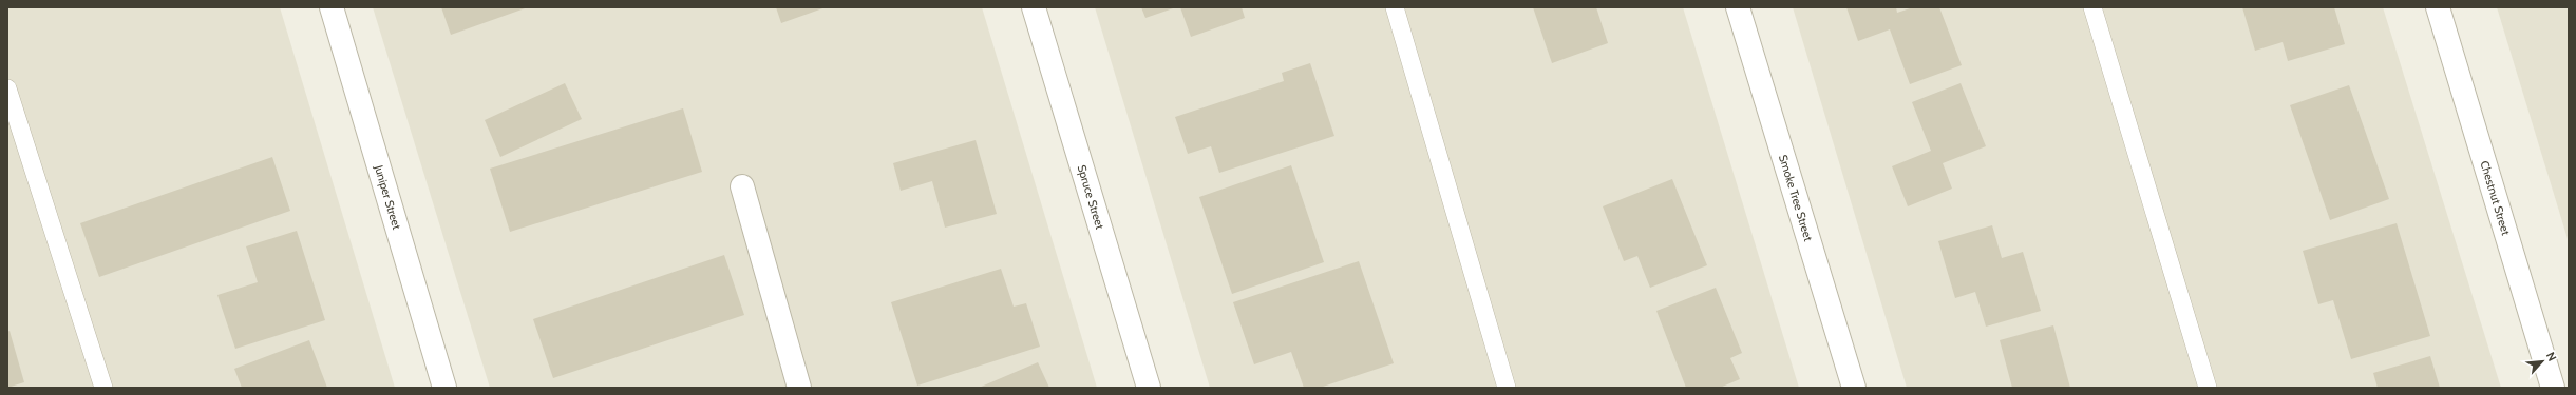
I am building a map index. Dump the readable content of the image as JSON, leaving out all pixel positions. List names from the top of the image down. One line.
{"streets":{"street":["Juniper Street","Spruce Street","Smoke Tree Street","Chestnut Street"]},"north":"top right"}
